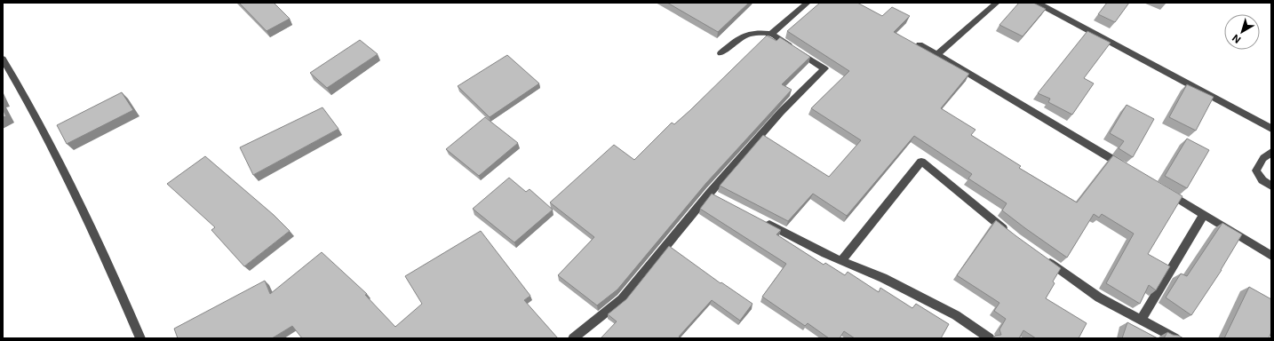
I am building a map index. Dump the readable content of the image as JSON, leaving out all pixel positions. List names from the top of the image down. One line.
{"north":"bottom left"}
